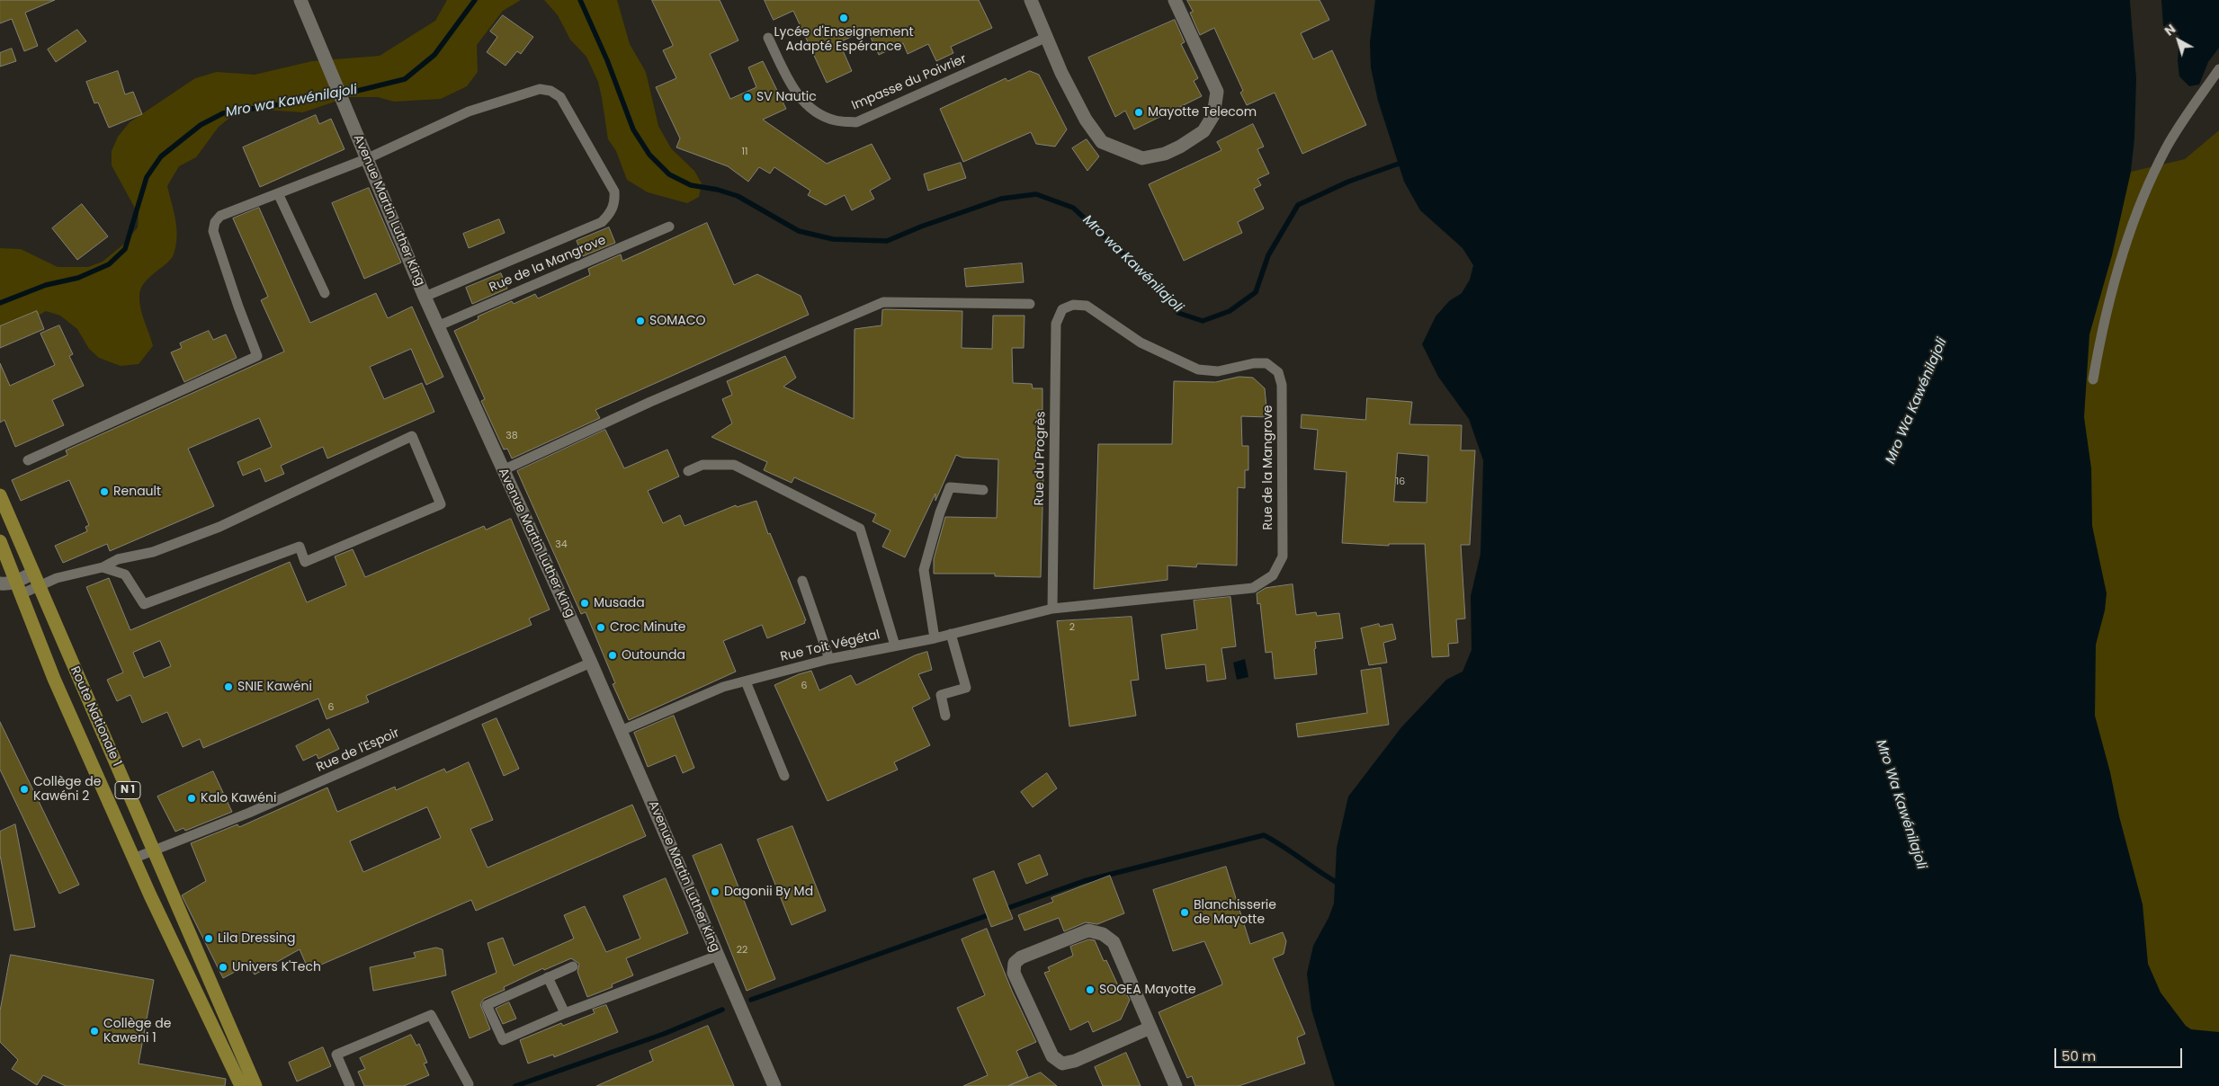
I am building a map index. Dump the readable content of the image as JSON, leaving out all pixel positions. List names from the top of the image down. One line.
{"streets":{"main road":["Route Nationale 1","N 1"],"street":["Avenue Martin Luther King"],"lane":["Impasse du Poivrier","Rue de la Mangrove","Rue du Progrès","Rue Toit Végétal","Rue de l'Espoir"]},"crossings":[["Avenue Martin Luther King","Rue de la Mangrove"],["Avenue Martin Luther King","Rue Toit Végétal"],["Avenue Martin Luther King","Rue de l'Espoir"],["Rue de la Mangrove","Rue du Progrès"],["Rue de la Mangrove","Rue Toit Végétal"],["Rue du Progrès","Rue Toit Végétal"],["Route Nationale 1","Rue de l'Espoir"]],"water":["Mro wa Kawénilajoli","Mro Wa Kawénilajoli"],"places":["Lycée d'Enseignement Adapté Espérance","SV Nautic","Mayotte Telecom","SOMACO","Renault","Musada","Croc Minute","Outounda","SNIE Kawéni","Collège de Kawéni 2","Kalo Kawéni","Dagonii By Md","Blanchisserie de Mayotte","Lila Dressing","Univers K'Tech","SOGEA Mayotte","Collège de Kaweni 1"],"house_numbers":["11","38","16","34","2","6","6","22"],"scale_bar":"50 m","north":"top left"}
